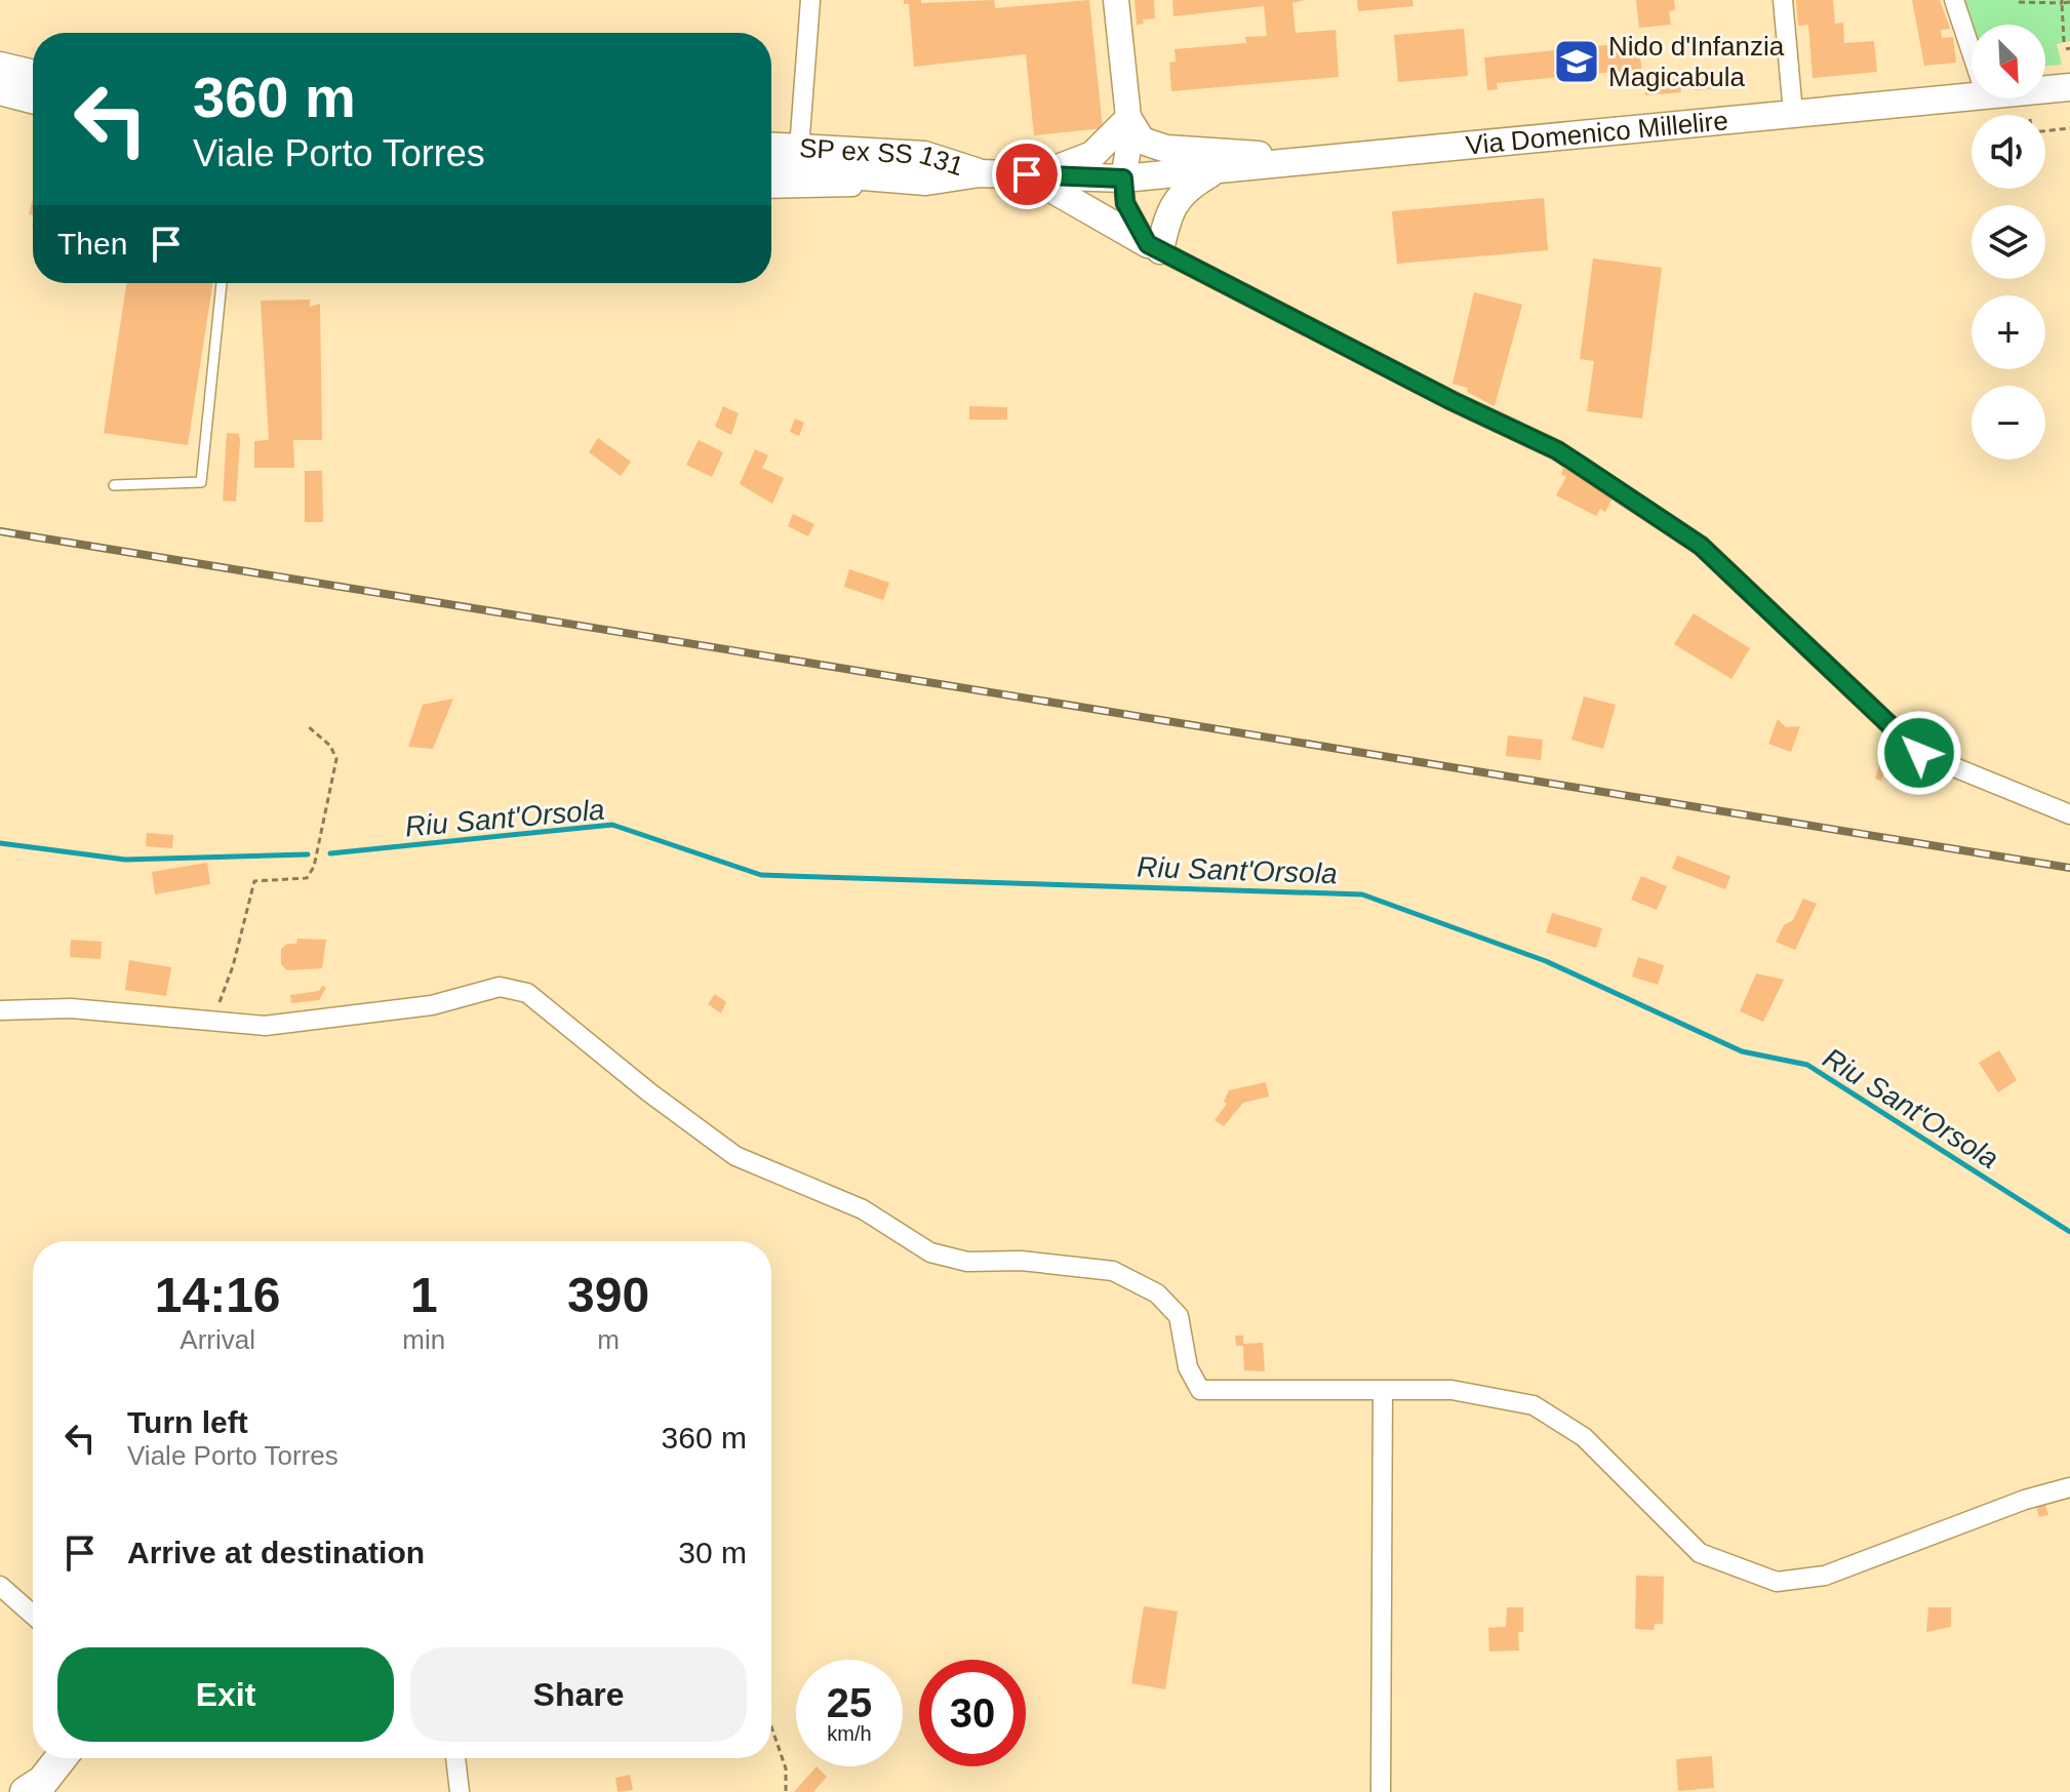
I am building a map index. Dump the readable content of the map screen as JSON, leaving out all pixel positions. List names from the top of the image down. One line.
{"streets":{"main road":["Via Domenico Millelire","SP ex SS 131"]},"crossings":[["Via Domenico Millelire","SP ex SS 131"]],"water":["Riu Sant'Orsola"],"places":{"school or university":["Nido d'Infanzia Magicabula"]},"north":"bottom right","page":{"map_buttons":["+","−"],"turn":["360 m","Viale Porto Torres"],"then":"Then","eta":["14:16","Arrival","1","min","390","m"],"list":[{"name":"Turn left","note":"Viale Porto Torres","value":"360 m"},{"name":"Arrive at destination","value":"30 m"}],"buttons":["Exit","Share"],"speed":"25 km/h","limit":"30"}}
